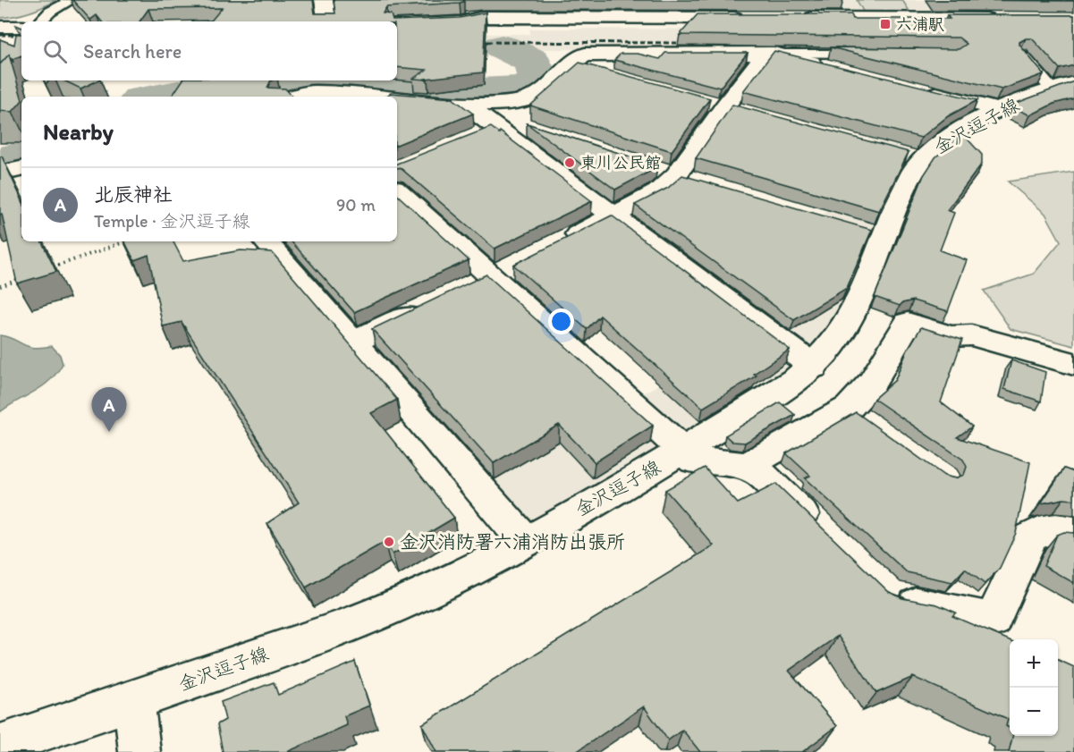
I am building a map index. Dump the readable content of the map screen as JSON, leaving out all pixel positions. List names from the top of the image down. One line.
{"streets":{"street":["金沢逗子線"]},"places":{"transit":["六浦駅"],"other":["東川公民館","金沢消防署六浦消防出張所"]},"page":{"search":"Search here","heading":"Nearby","list":[{"mark":"A","name":"北辰神社","note":"Temple · 金沢逗子線","value":"90 m"}],"pins":"A","map_buttons":["+","−"]}}
